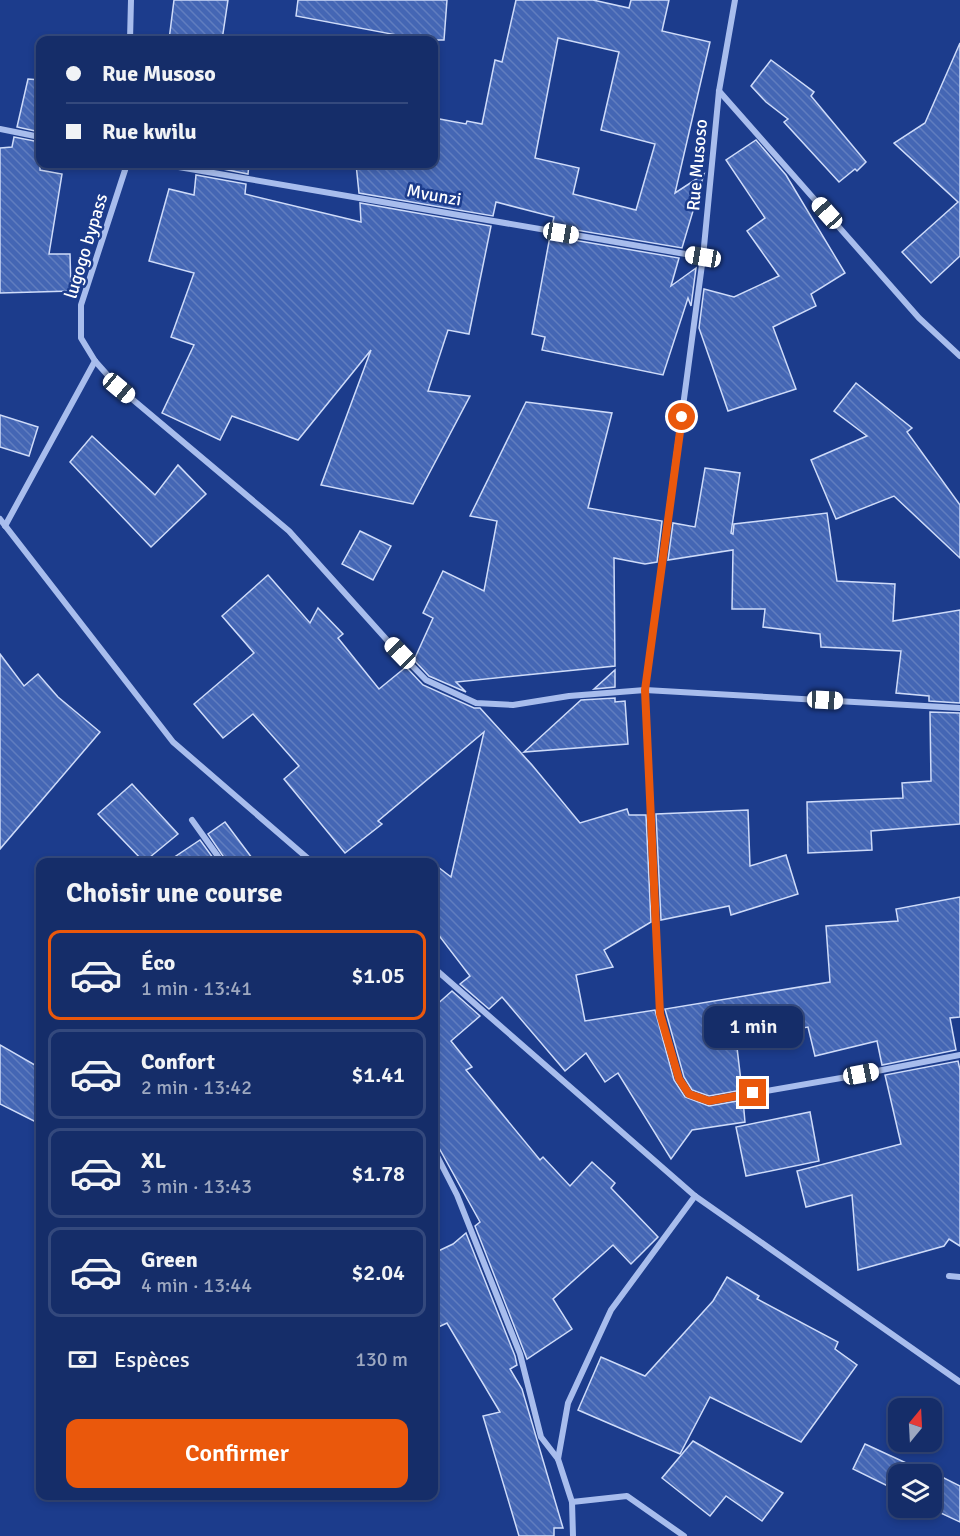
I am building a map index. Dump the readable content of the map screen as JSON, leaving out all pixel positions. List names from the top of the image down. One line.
{"streets":{"street":["Rue Musoso","Mvunzi","lugogo bypass"]},"crossings":[["Rue Musoso","Mvunzi"]],"north":"top","page":{"banner":["Rue Musoso","Rue kwilu"],"heading":"Choisir une course","list":[{"name":"Éco","note":"1 min · 13:41","value":"$1.05"},{"name":"Confort","note":"2 min · 13:42","value":"$1.41"},{"name":"XL","note":"3 min · 13:43","value":"$1.78"},{"name":"Green","note":"4 min · 13:44","value":"$2.04"}],"bubble":"1 min","pay":["Espèces","130 m"],"buttons":"Confirmer"}}
